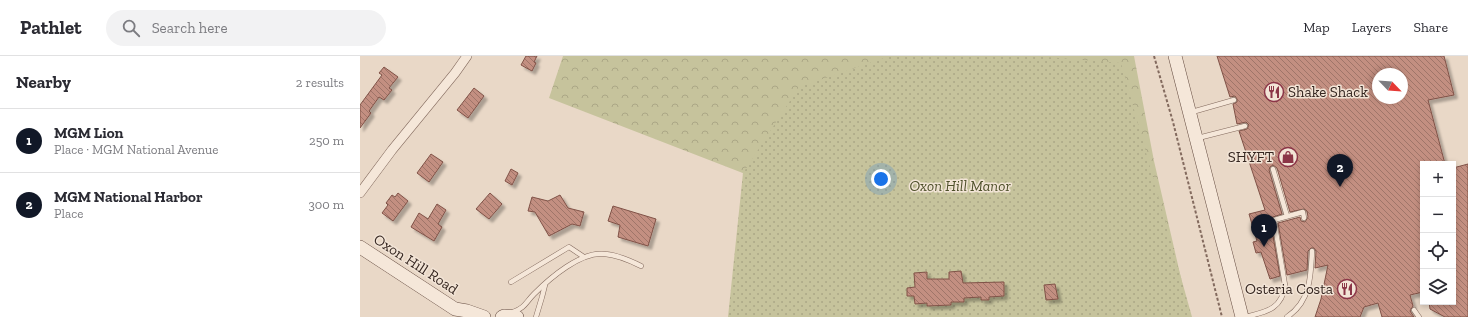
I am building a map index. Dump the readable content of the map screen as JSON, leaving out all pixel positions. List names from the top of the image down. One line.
{"streets":{"main road":["Oxon Hill Road"]},"parks":["Oxon Hill Manor"],"places":{"restaurant":["Shake Shack","Osteria Costa"],"shop":["SHYFT"]},"north":"bottom right","page":{"header":"Pathlet","search":"Search here","nav":["Map","Layers","Share"],"heading":["Nearby","2 results"],"list":[{"mark":"1","name":"MGM Lion","note":"Place · MGM National Avenue","value":"250 m"},{"mark":"2","name":"MGM National Harbor","note":"Place","value":"300 m"}],"pins":["2","1"],"map_buttons":["+","−"]}}
